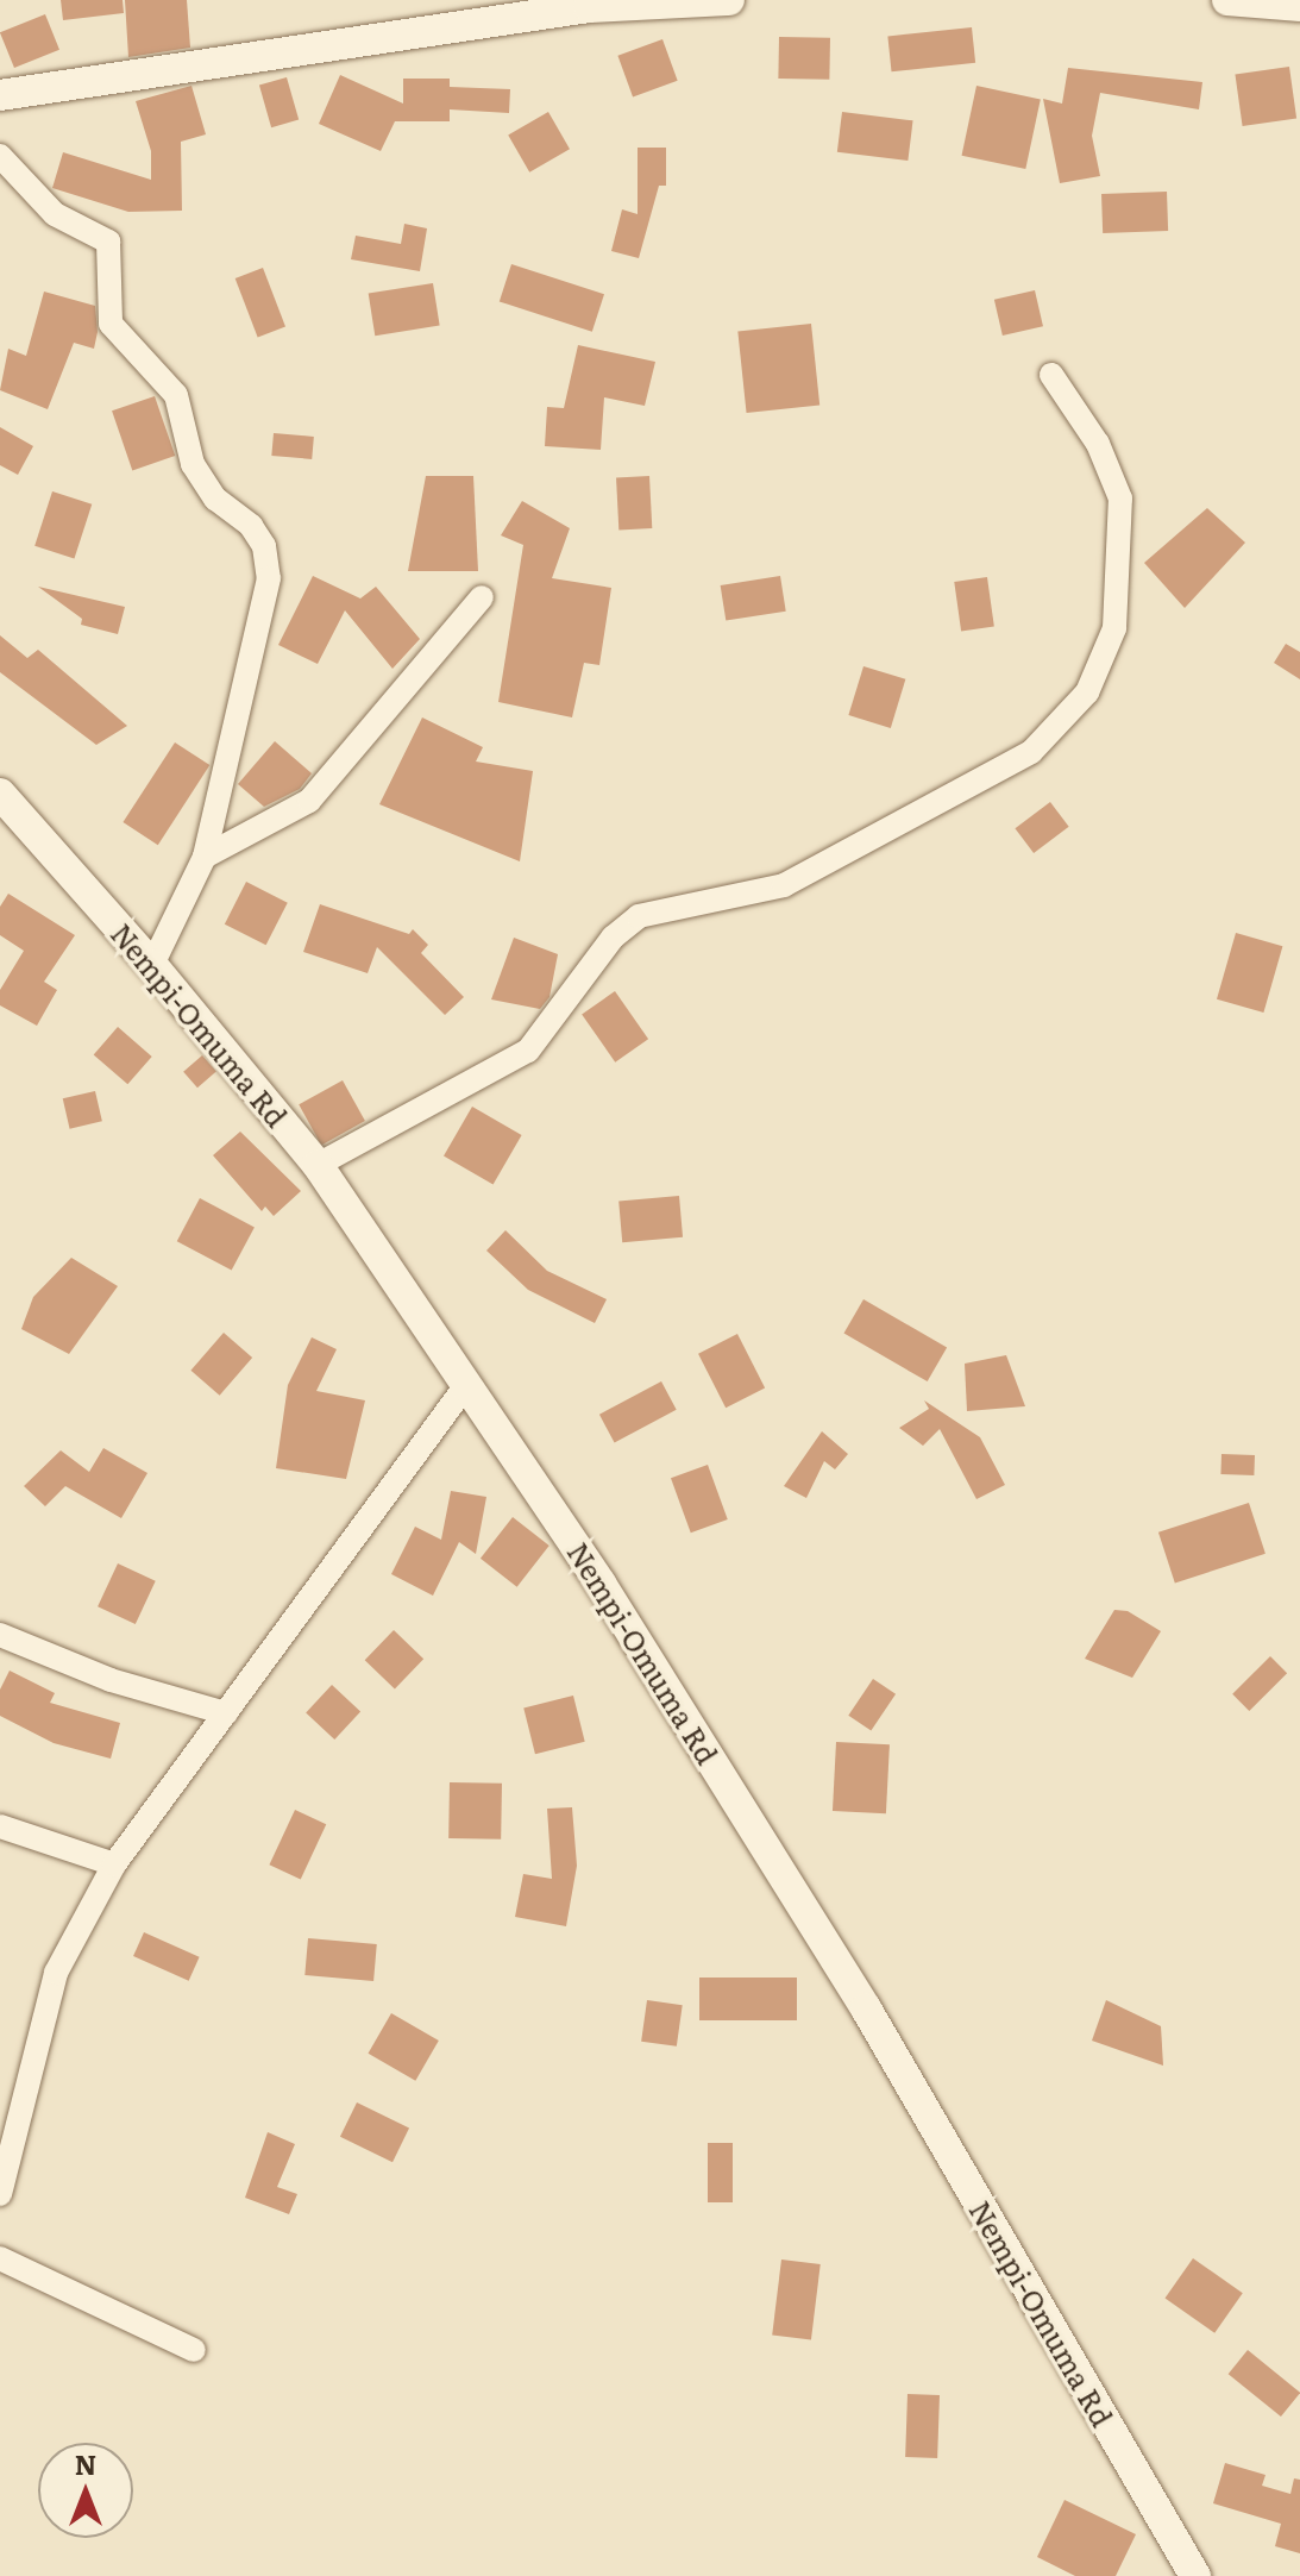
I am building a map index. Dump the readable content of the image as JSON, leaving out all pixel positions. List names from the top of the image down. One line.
{"streets":{"street":["Nempi-Omuma Rd"]},"north":"top"}
